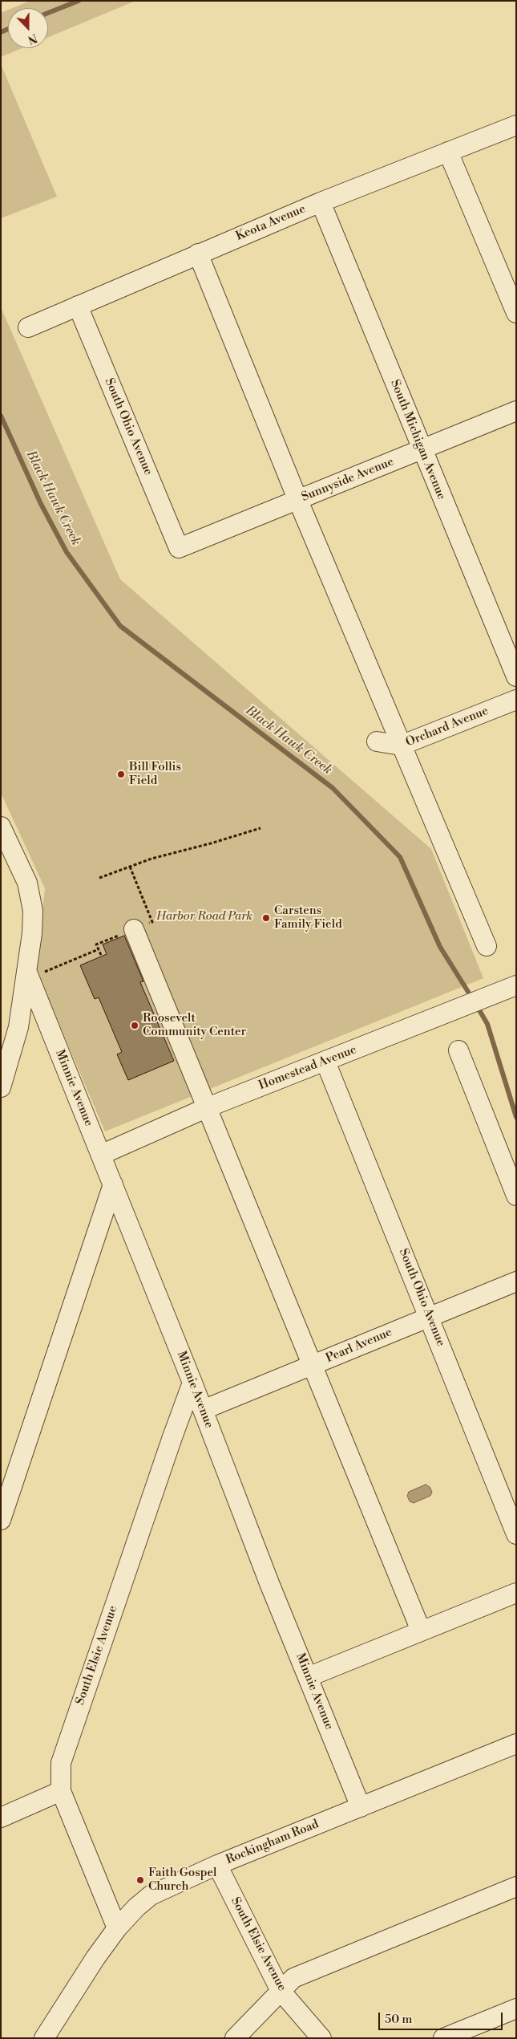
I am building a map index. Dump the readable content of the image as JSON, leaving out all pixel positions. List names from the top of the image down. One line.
{"streets":{"street":["Keota Avenue","South Ohio Avenue","South Michigan Avenue","Sunnyside Avenue","Orchard Avenue","Homestead Avenue","Minnie Avenue","Pearl Avenue","South Elsie Avenue","Rockingham Road"]},"crossings":[["Keota Avenue","South Ohio Avenue"],["Keota Avenue","South Michigan Avenue"],["South Ohio Avenue","Sunnyside Avenue"],["South Ohio Avenue","Homestead Avenue"],["South Ohio Avenue","Pearl Avenue"],["South Michigan Avenue","Sunnyside Avenue"],["Homestead Avenue","Minnie Avenue"],["Minnie Avenue","Pearl Avenue"],["Minnie Avenue","South Elsie Avenue"],["Minnie Avenue","Rockingham Road"],["South Elsie Avenue","Rockingham Road"]],"water":["Black Hawk Creek"],"parks":["Harbor Road Park"],"places":["Bill Follis Field","Carstens Family Field","Roosevelt Community Center","Faith Gospel Church"],"scale_bar":"50 m","north":"bottom"}
